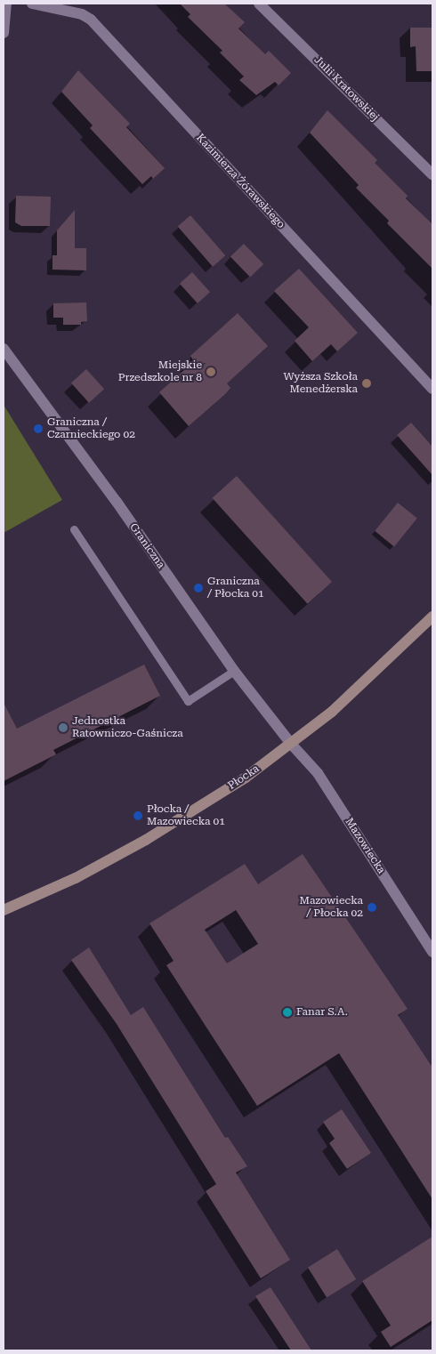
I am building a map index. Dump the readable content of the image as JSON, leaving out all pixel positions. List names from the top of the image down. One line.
{"streets":{"main road":["Płocka"],"street":["Julii Kratowskiej","Kazimierza Żórawskiego","Graniczna","Mazowiecka"]},"crossings":[["Graniczna","Płocka"],["Graniczna","Mazowiecka"],["Płocka","Mazowiecka"]],"places":["Miejskie Przedszkole nr 8","Wyższa Szkoła Menedżerska","Graniczna / Czarnieckiego 02","Graniczna / Płocka 01","Jednostka Ratowniczo-Gaśnicza","Płocka / Mazowiecka 01","Mazowiecka / Płocka 02","Fanar S.A."]}
